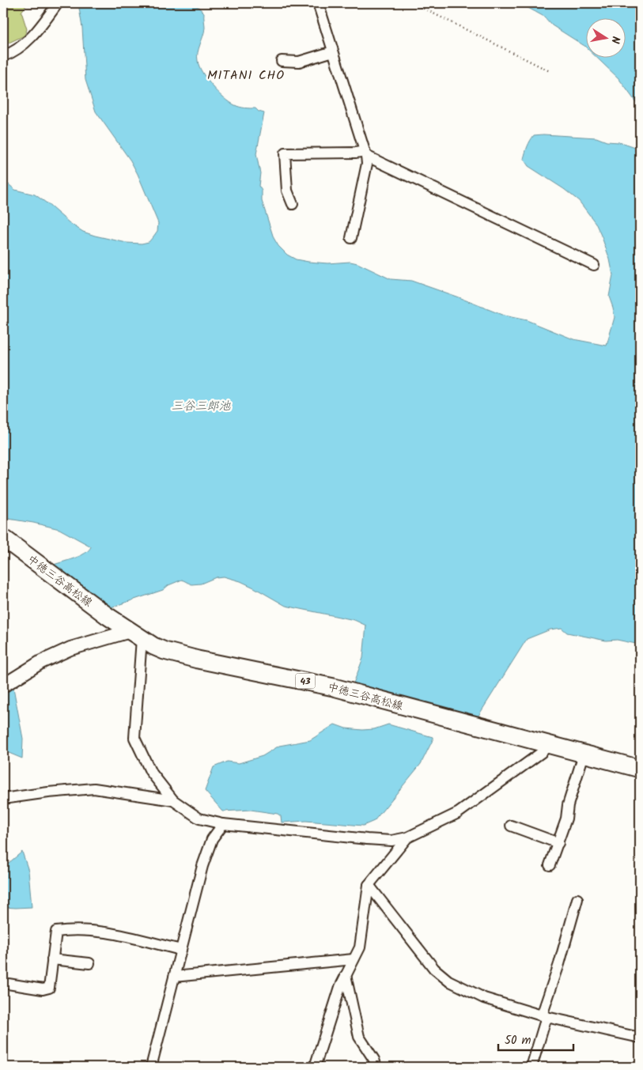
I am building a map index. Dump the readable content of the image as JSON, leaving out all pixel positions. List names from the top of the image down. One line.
{"streets":{"main road":["中徳三谷高松線","43"]},"districts":["MITANI CHO"],"water":["三谷三郎池"],"scale_bar":"50 m","north":"right"}
